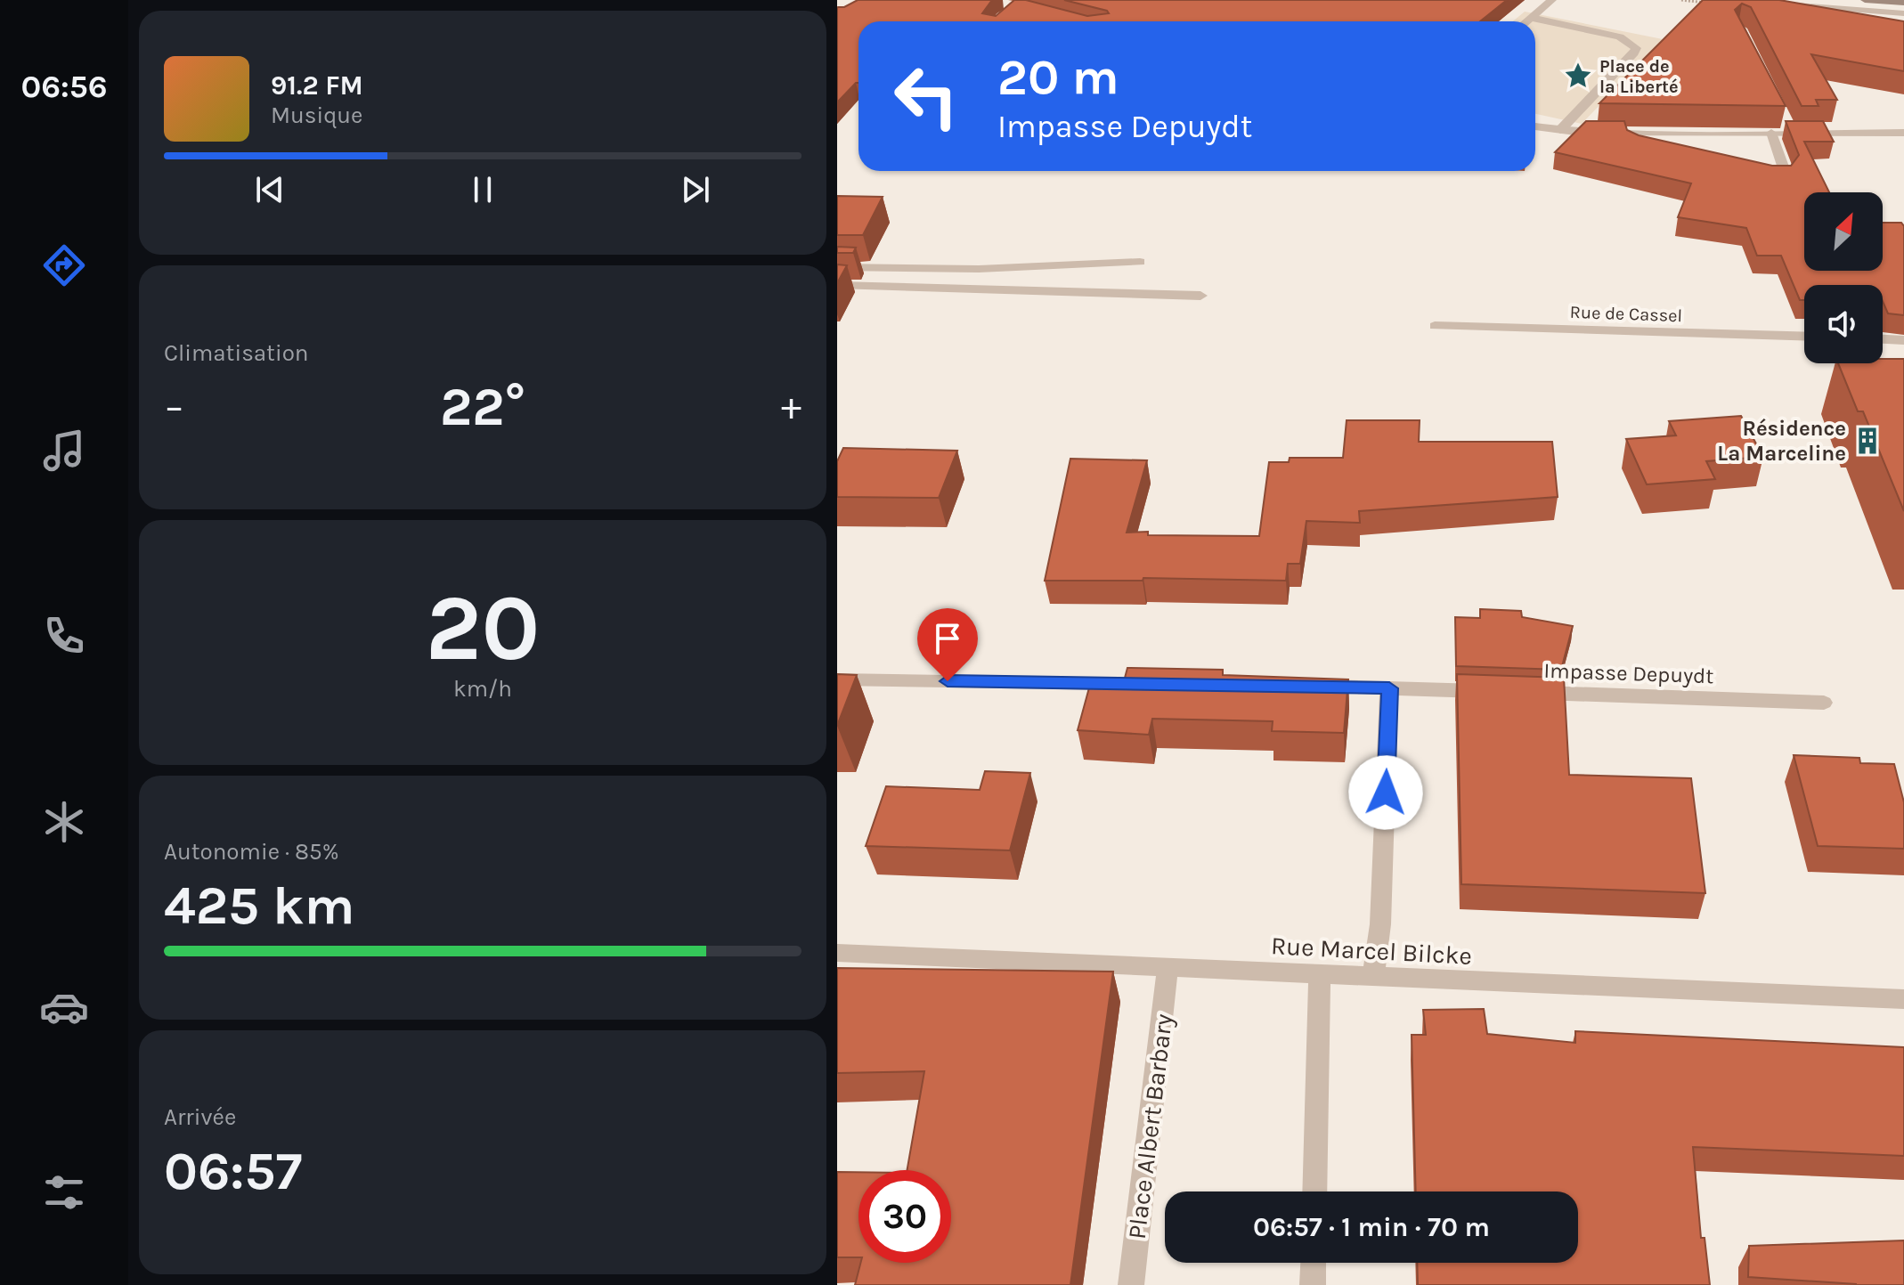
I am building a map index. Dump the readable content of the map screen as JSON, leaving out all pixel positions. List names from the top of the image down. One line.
{"streets":{"street":["Rue de Cassel","Impasse Depuydt","Rue Marcel Bilcke","Place Albert Barbary"]},"crossings":[["Rue Marcel Bilcke","Place Albert Barbary"]],"places":{"place":["Place de la Liberté"],"building":["Résidence La Marceline"]},"north":"top right","page":{"tabs":"06:56","turn":["20 m","Impasse Depuydt"],"song":["91.2 FM","Musique"],"tile":["Climatisation",["20","km/h"],["Autonomie · 85%","425 km"],["Arrivée","06:57"]],"heat":["−","22°","+"],"limit":"30","trip":"06:57 · 1 min · 70 m"}}
